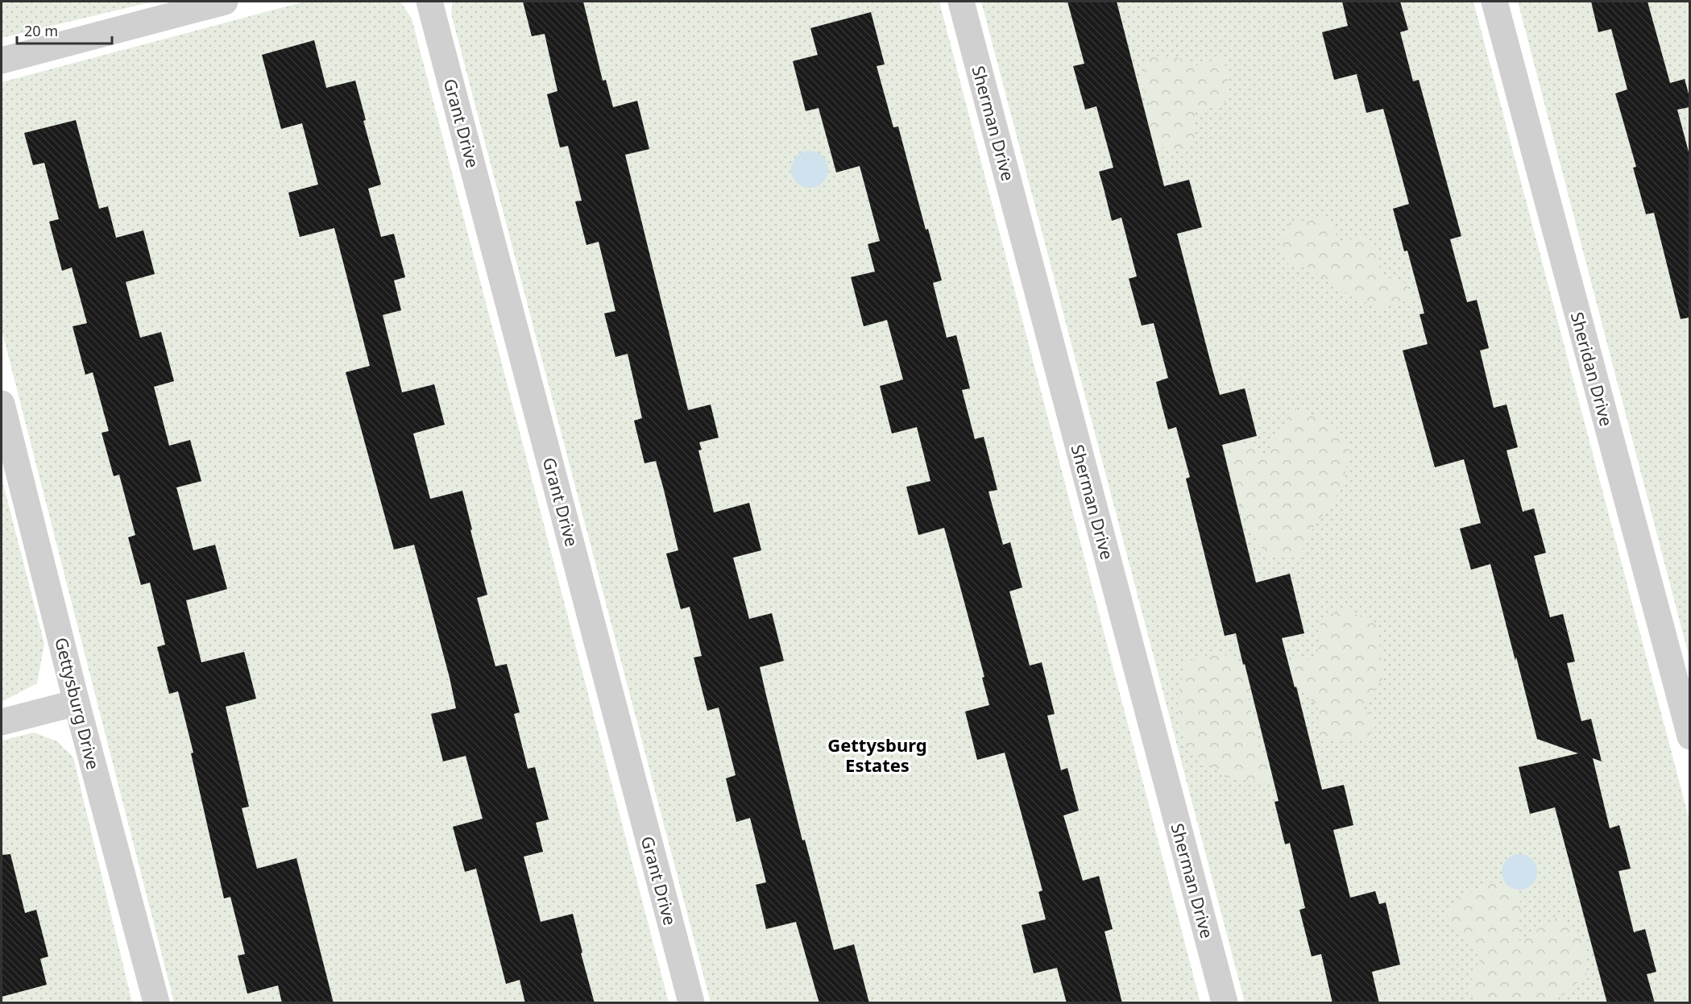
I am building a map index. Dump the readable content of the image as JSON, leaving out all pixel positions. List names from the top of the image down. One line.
{"streets":{"street":["Grant Drive","Sherman Drive","Sheridan Drive","Gettysburg Drive"]},"districts":["Gettysburg Estates"],"scale_bar":"20 m"}
